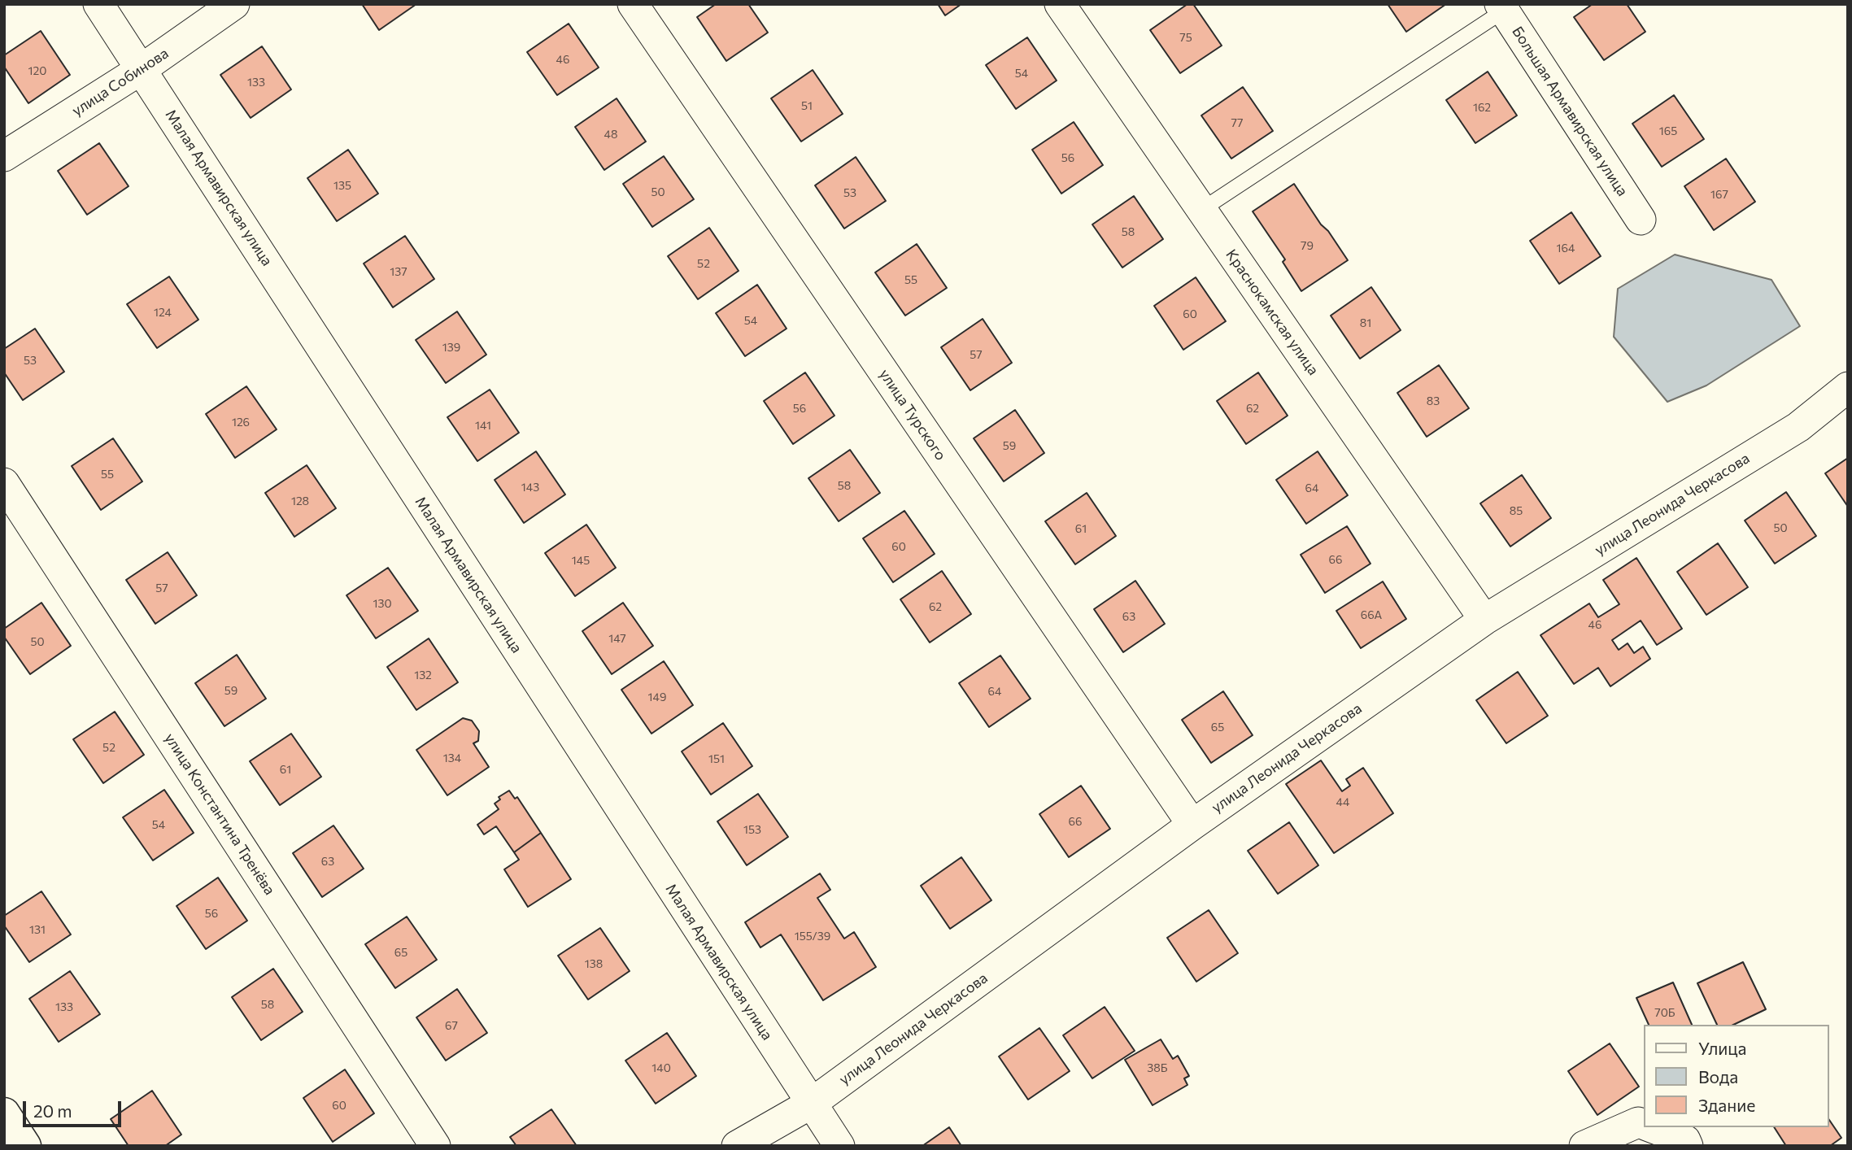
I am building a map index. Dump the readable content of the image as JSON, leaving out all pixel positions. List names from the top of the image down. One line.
{"streets":{"street":["улица Собинова","Большая Армавирская улица","Малая Армавирская улица","Краснокамская улица","улица Турского","улица Леонида Черкасова","улица Константина Тренёва"]},"crossings":[["улица Собинова","Малая Армавирская улица"],["Малая Армавирская улица","улица Леонида Черкасова"],["Краснокамская улица","улица Леонида Черкасова"],["улица Турского","улица Леонида Черкасова"]],"house_numbers":["75","46","120","54","133","51","162","77","165","48","56","135","50","53","167","58","79","164","52","137","55","124","60","54","81","139","57","53","83","56","62","126","141","59","55","58","143","64","128","85","50","61","60","66","145","57","130","62","66А","63","46","147","50","132","59","64","149","65","52","134","151","61","44","66","54","153","63","56","131","155/39","65","138","58","133","70Б","67","140","38Б","60"],"legend":["Улица","Вода","Здание"],"scale_bar":"20 m"}
